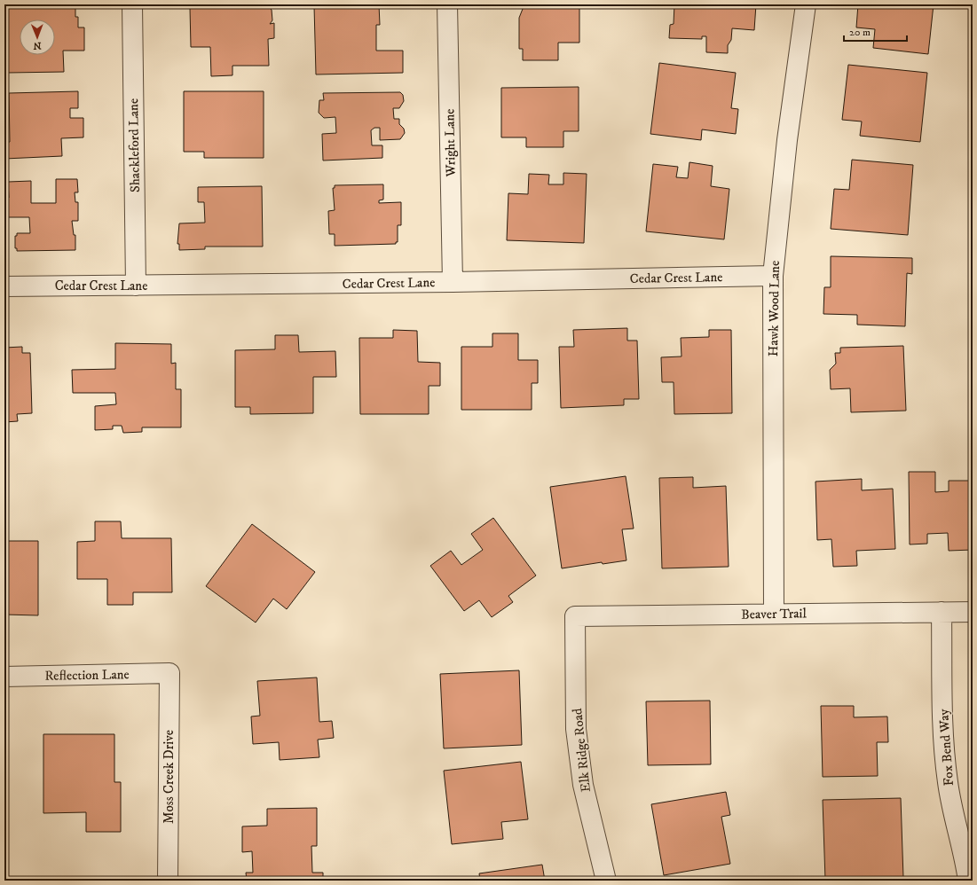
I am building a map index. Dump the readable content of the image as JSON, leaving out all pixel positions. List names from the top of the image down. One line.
{"streets":{"street":["Wright Lane","Shackleford Lane","Cedar Crest Lane","Hawk Wood Lane","Beaver Trail","Reflection Lane","Fox Bend Way","Elk Ridge Road","Moss Creek Drive"]},"crossings":[["Wright Lane","Cedar Crest Lane"],["Shackleford Lane","Cedar Crest Lane"],["Cedar Crest Lane","Hawk Wood Lane"],["Hawk Wood Lane","Beaver Trail"],["Beaver Trail","Fox Bend Way"],["Beaver Trail","Elk Ridge Road"],["Reflection Lane","Moss Creek Drive"]],"scale_bar":"20 m","north":"bottom"}
